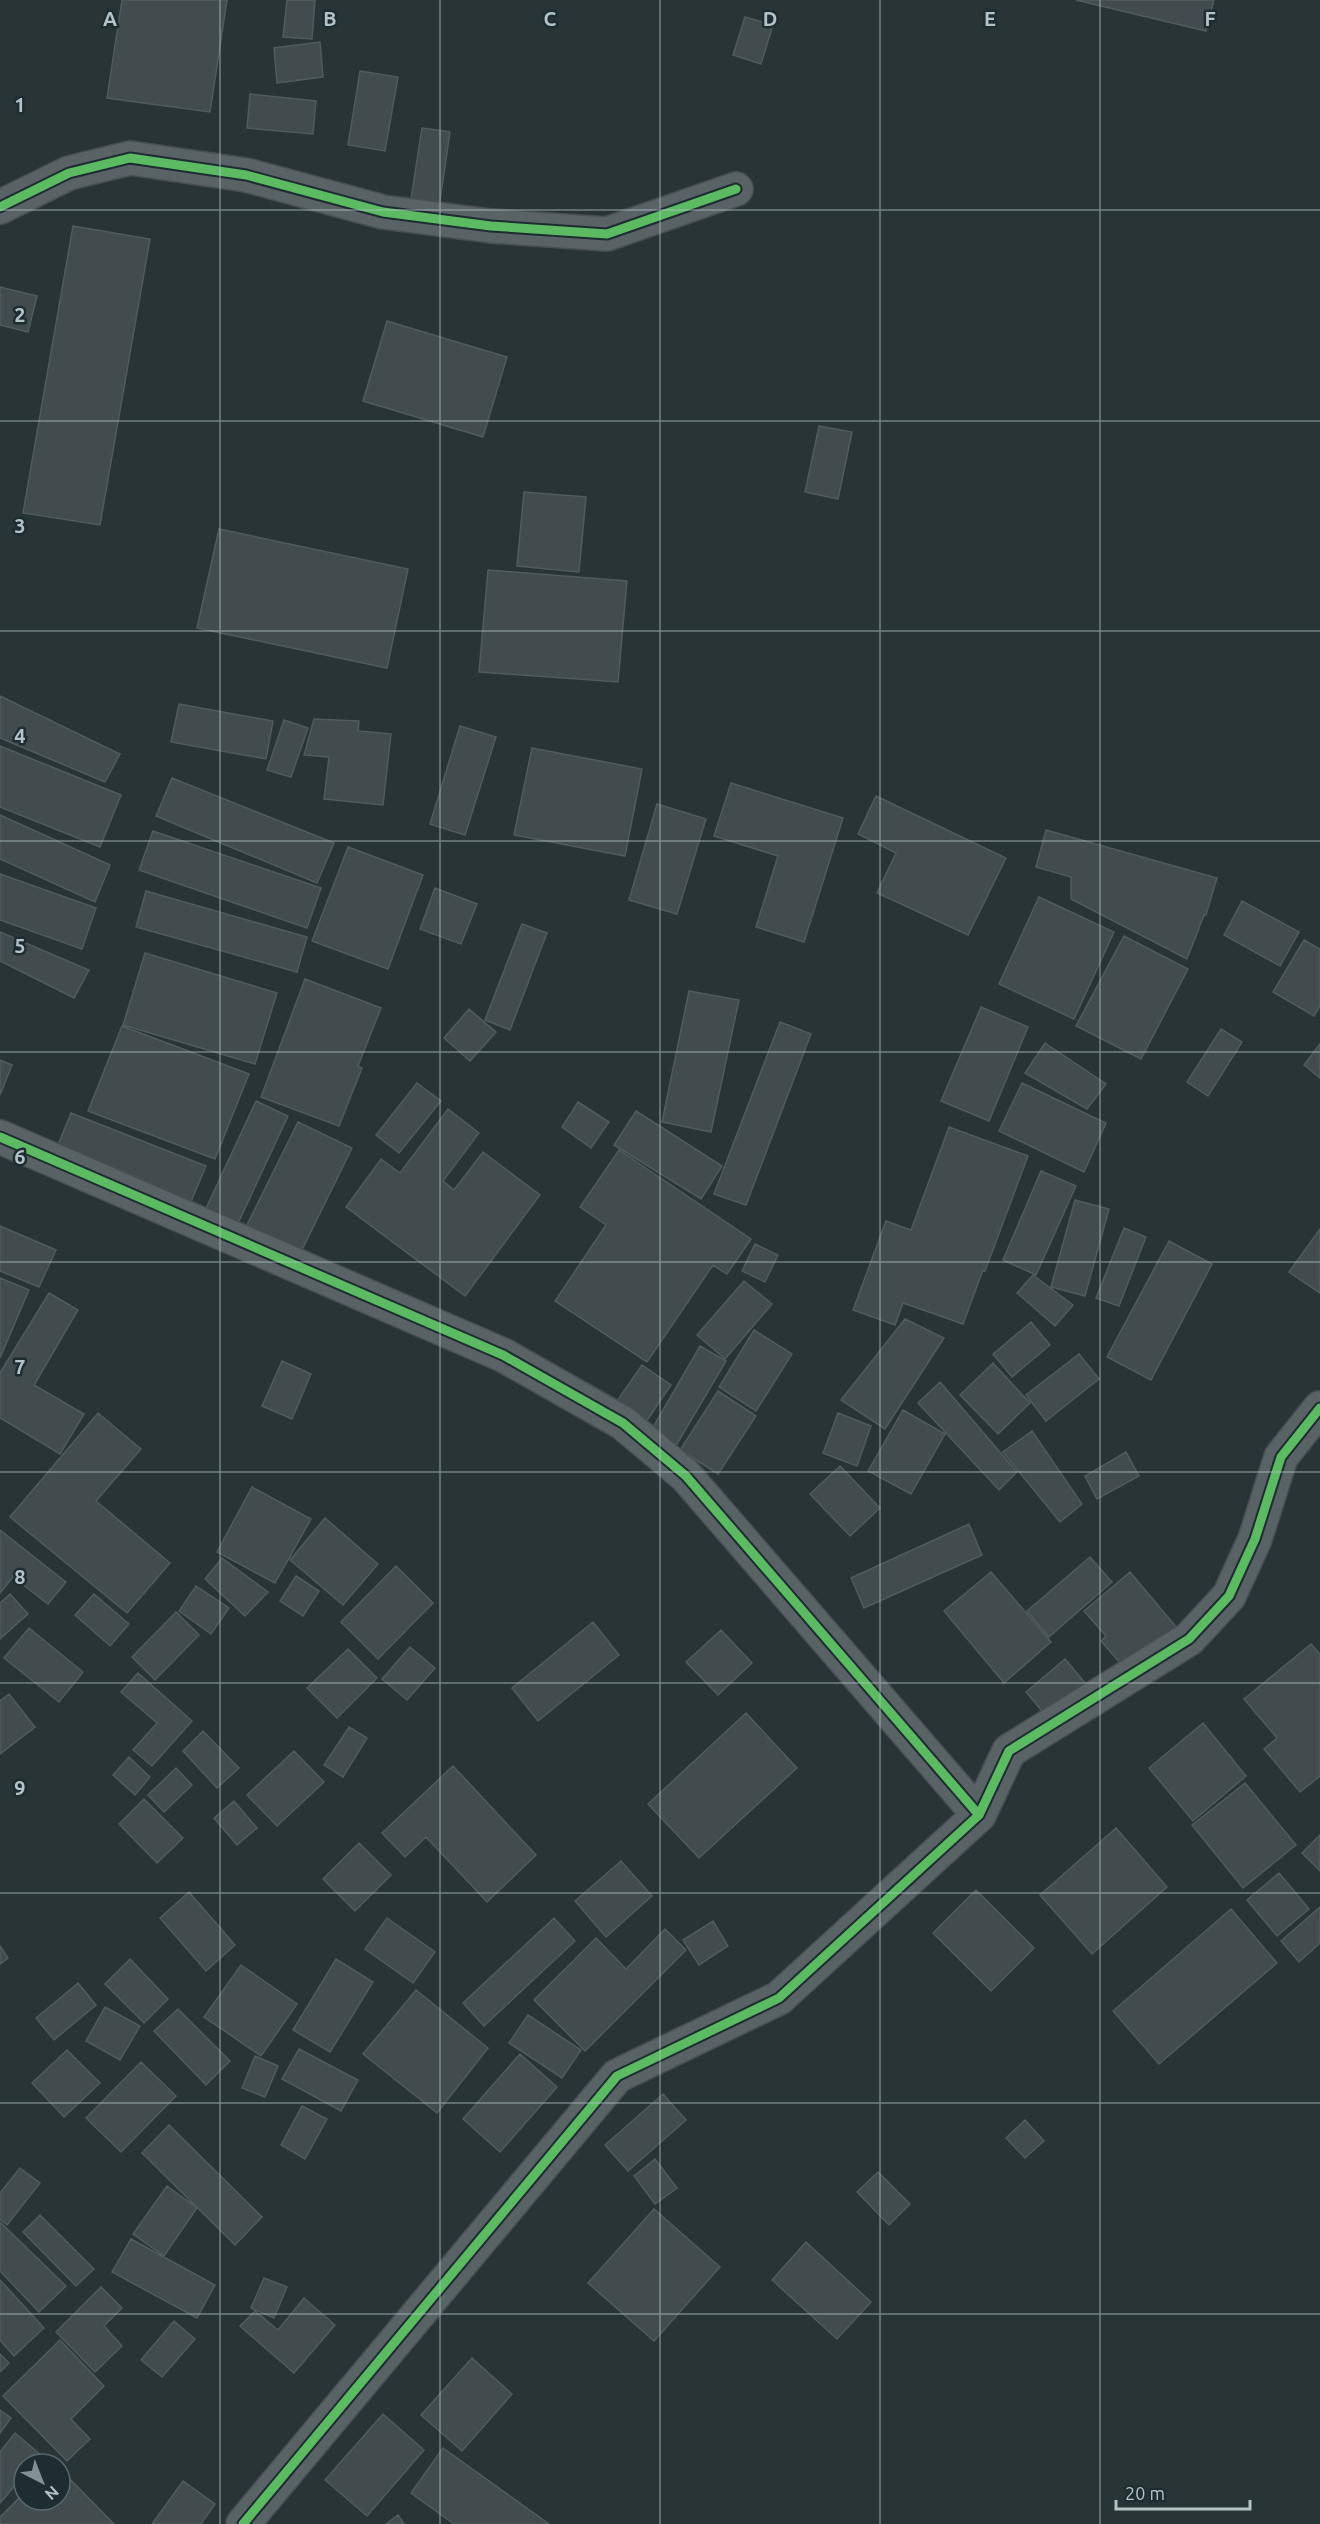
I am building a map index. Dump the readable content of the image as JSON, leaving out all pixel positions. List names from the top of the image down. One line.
{"scale_bar":"20 m","north":"bottom right","grid":{"columns":["A","B","C","D","E","F"],"rows":["1","2","3","4","5","6","7","8","9"]}}
